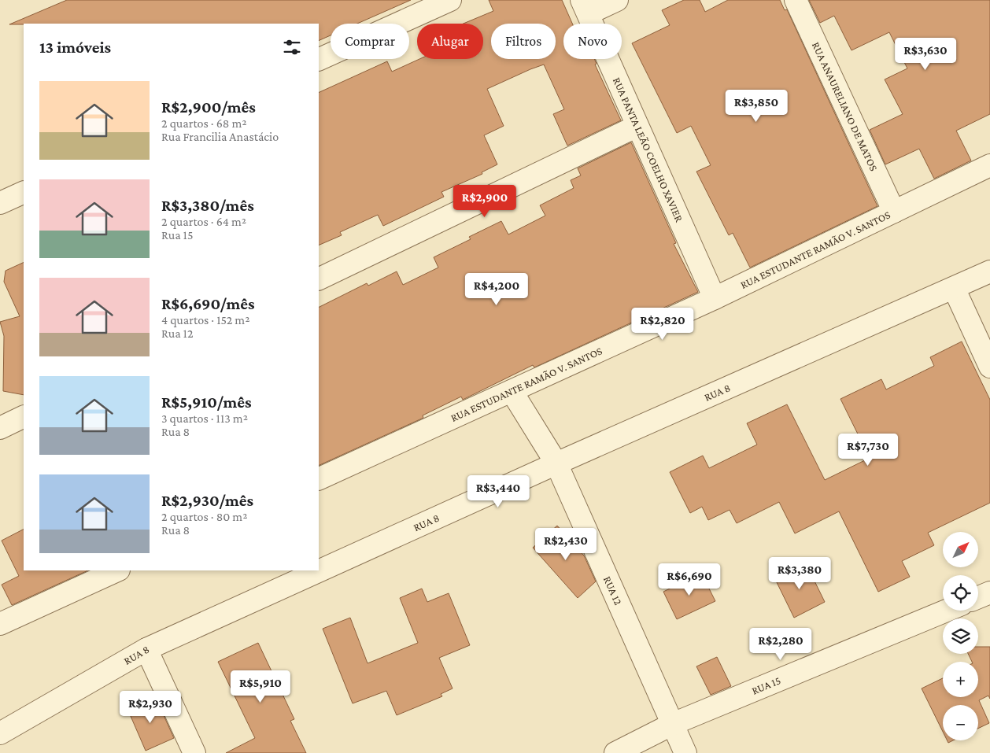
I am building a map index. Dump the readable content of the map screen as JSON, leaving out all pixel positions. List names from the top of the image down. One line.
{"streets":{"street":["RUA ANAURELIANO DE MATOS","RUA PANTA LEÃO COELHO XAVIER","RUA ESTUDANTE RAMÃO V. SANTOS","RUA 8","RUA 12","RUA 15"]},"crossings":[["RUA ANAURELIANO DE MATOS","RUA ESTUDANTE RAMÃO V. SANTOS"],["RUA PANTA LEÃO COELHO XAVIER","RUA ESTUDANTE RAMÃO V. SANTOS"],["RUA ESTUDANTE RAMÃO V. SANTOS","RUA 12"],["RUA 8","RUA 12"],["RUA 12","RUA 15"]],"north":"top right","page":{"chip":["Comprar","Alugar","Filtros","Novo"],"heading":"13 imóveis","price":["R$3,630","R$3,850","R$2,900","R$4,200","R$2,820","R$7,730","R$3,440","R$2,430","R$3,380","R$6,690","R$2,280","R$5,910","R$2,930"],"list":[{"name":"R$2,900/mês","note":"2 quartos · 68 m² · Rua Francilia Anastácio"},{"name":"R$3,380/mês","note":"2 quartos · 64 m² · Rua 15"},{"name":"R$6,690/mês","note":"4 quartos · 152 m² · Rua 12"},{"name":"R$5,910/mês","note":"3 quartos · 113 m² · Rua 8"},{"name":"R$2,930/mês","note":"2 quartos · 80 m² · Rua 8"}],"map_buttons":["+","−"]}}
